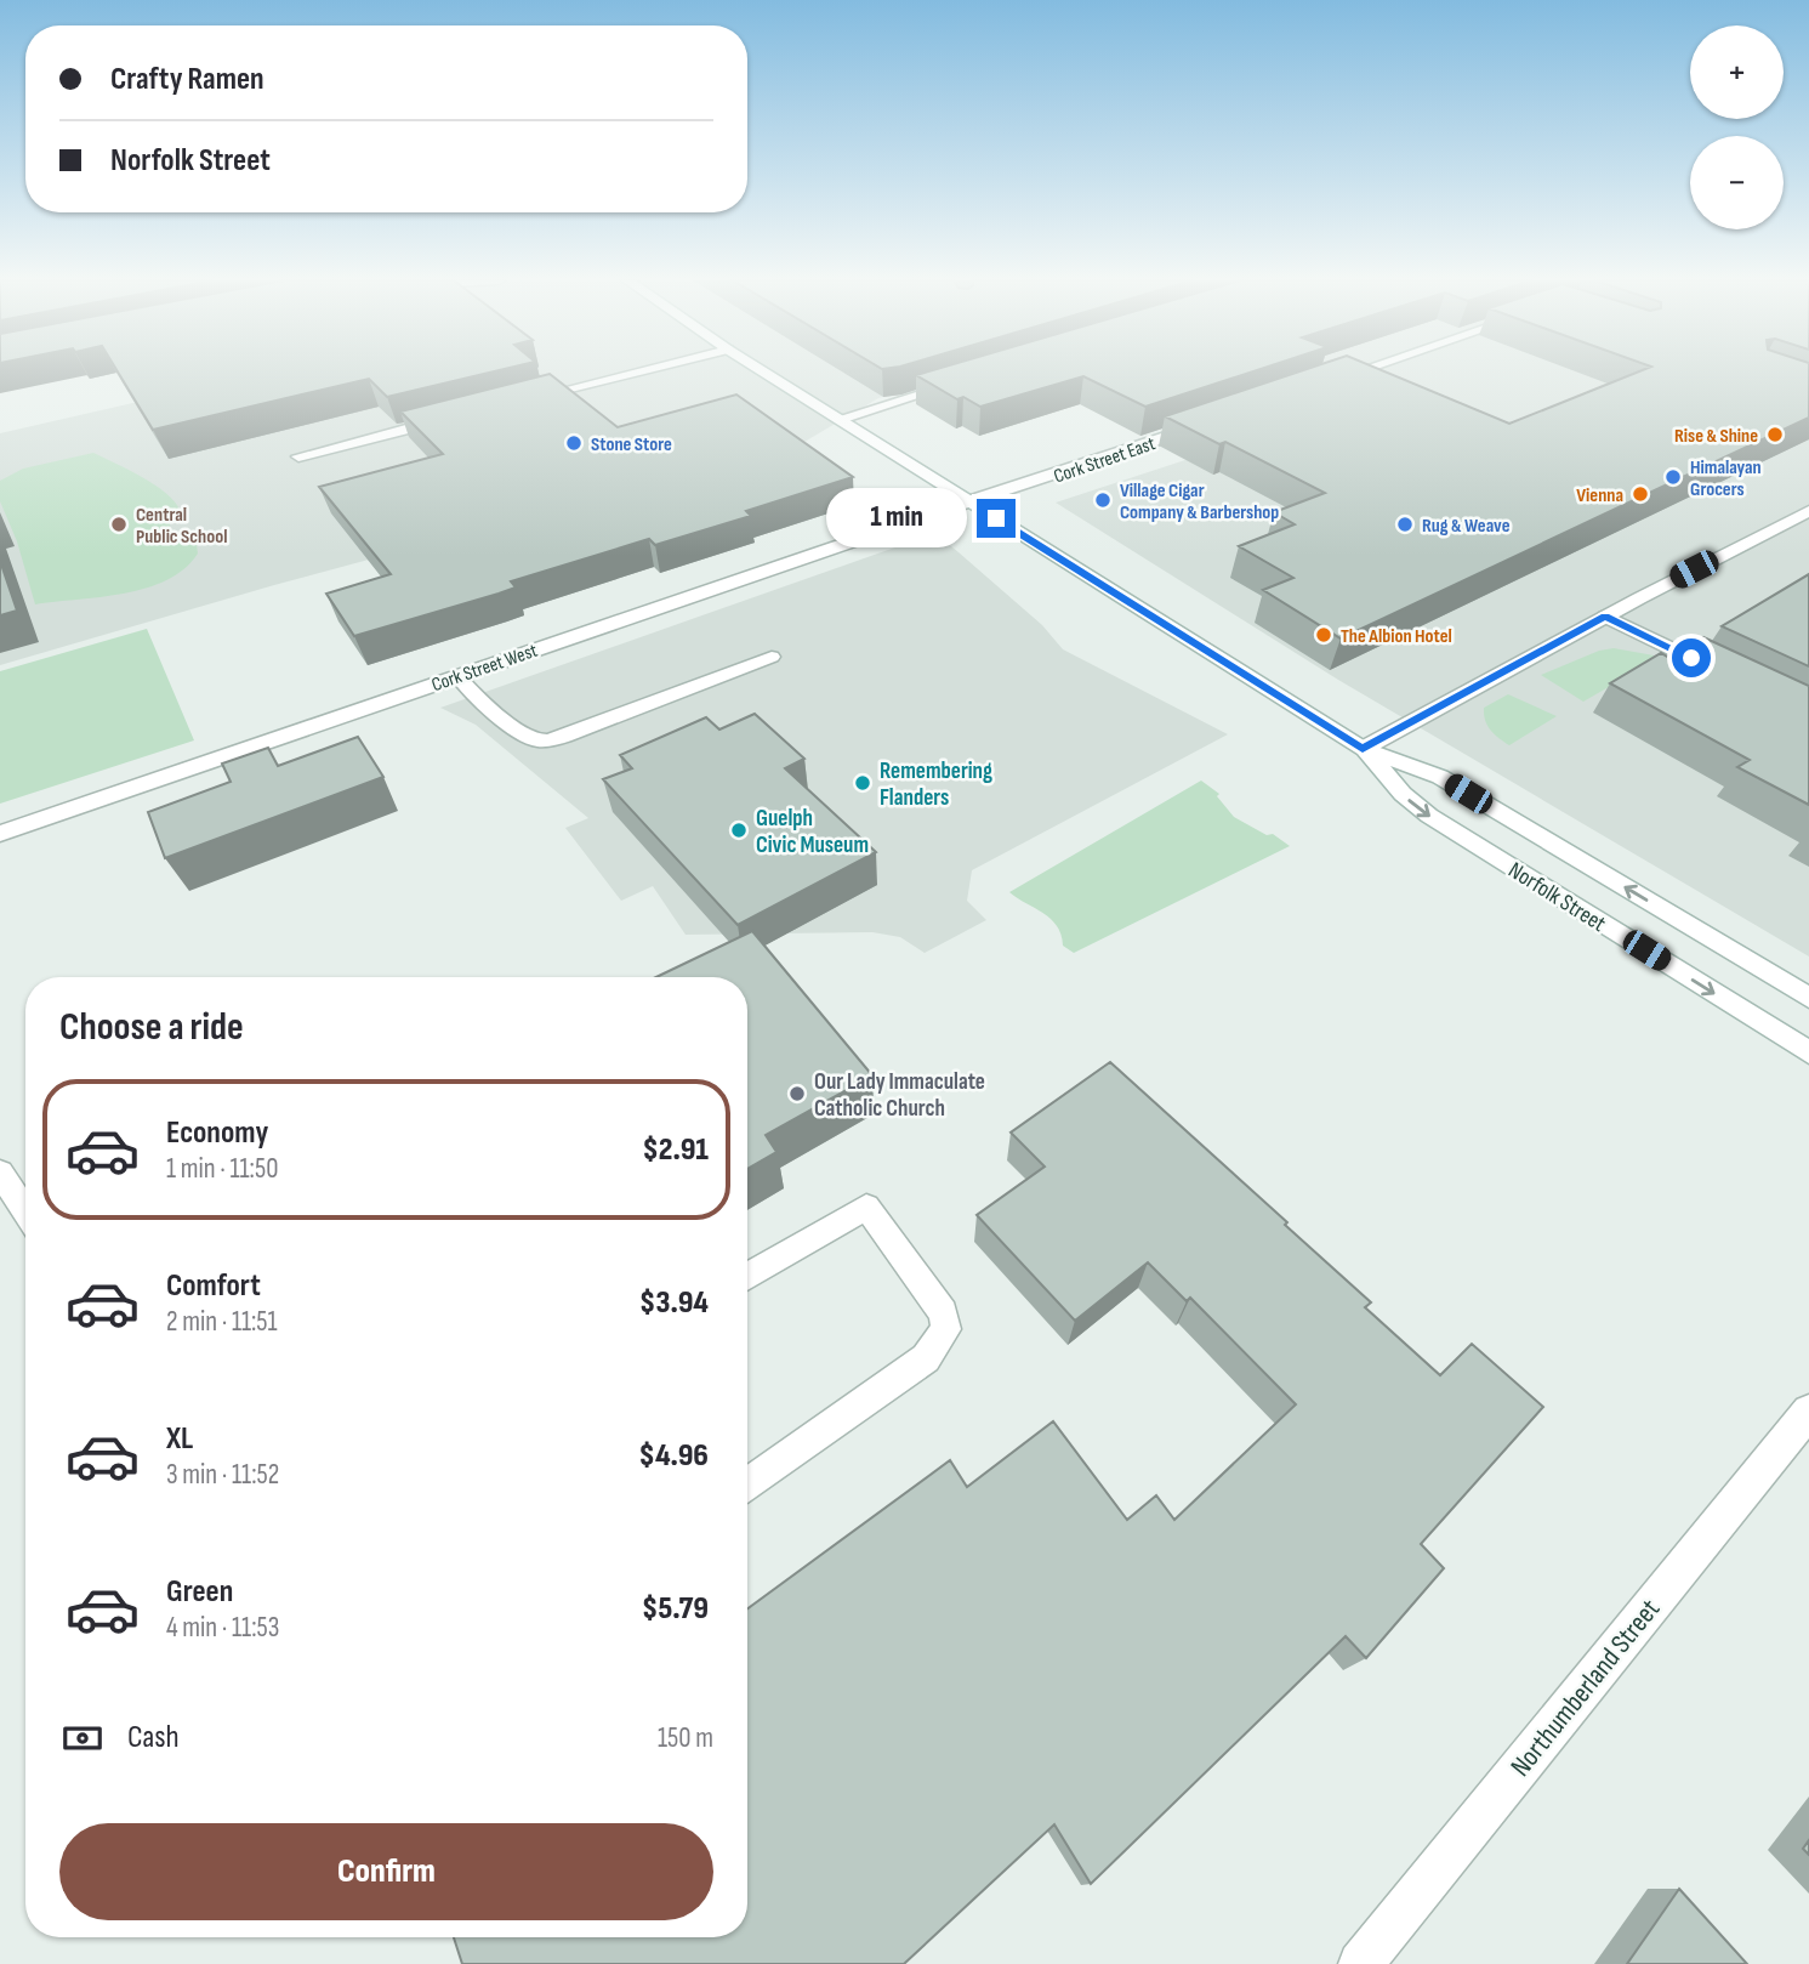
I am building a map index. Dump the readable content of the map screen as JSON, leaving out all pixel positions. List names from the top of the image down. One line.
{"streets":{"street":["Cork Street East","Cork Street West","Norfolk Street","Northumberland Street"]},"crossings":[["Cork Street East","Cork Street West"],["Cork Street East","Norfolk Street"],["Cork Street West","Norfolk Street"]],"places":["Rise & Shine","Stone Store","Himalayan Grocers","Vienna","Village Cigar Company & Barbershop","Central Public School","Rug & Weave","The Albion Hotel","Remembering Flanders","Guelph Civic Museum","Our Lady Immaculate Catholic Church"],"page":{"map_buttons":["+","−"],"banner":["Crafty Ramen","Norfolk Street"],"bubble":"1 min","heading":"Choose a ride","list":[{"name":"Economy","note":"1 min · 11:50","value":"$2.91"},{"name":"Comfort","note":"2 min · 11:51","value":"$3.94"},{"name":"XL","note":"3 min · 11:52","value":"$4.96"},{"name":"Green","note":"4 min · 11:53","value":"$5.79"}],"pay":["Cash","150 m"],"buttons":"Confirm"}}
